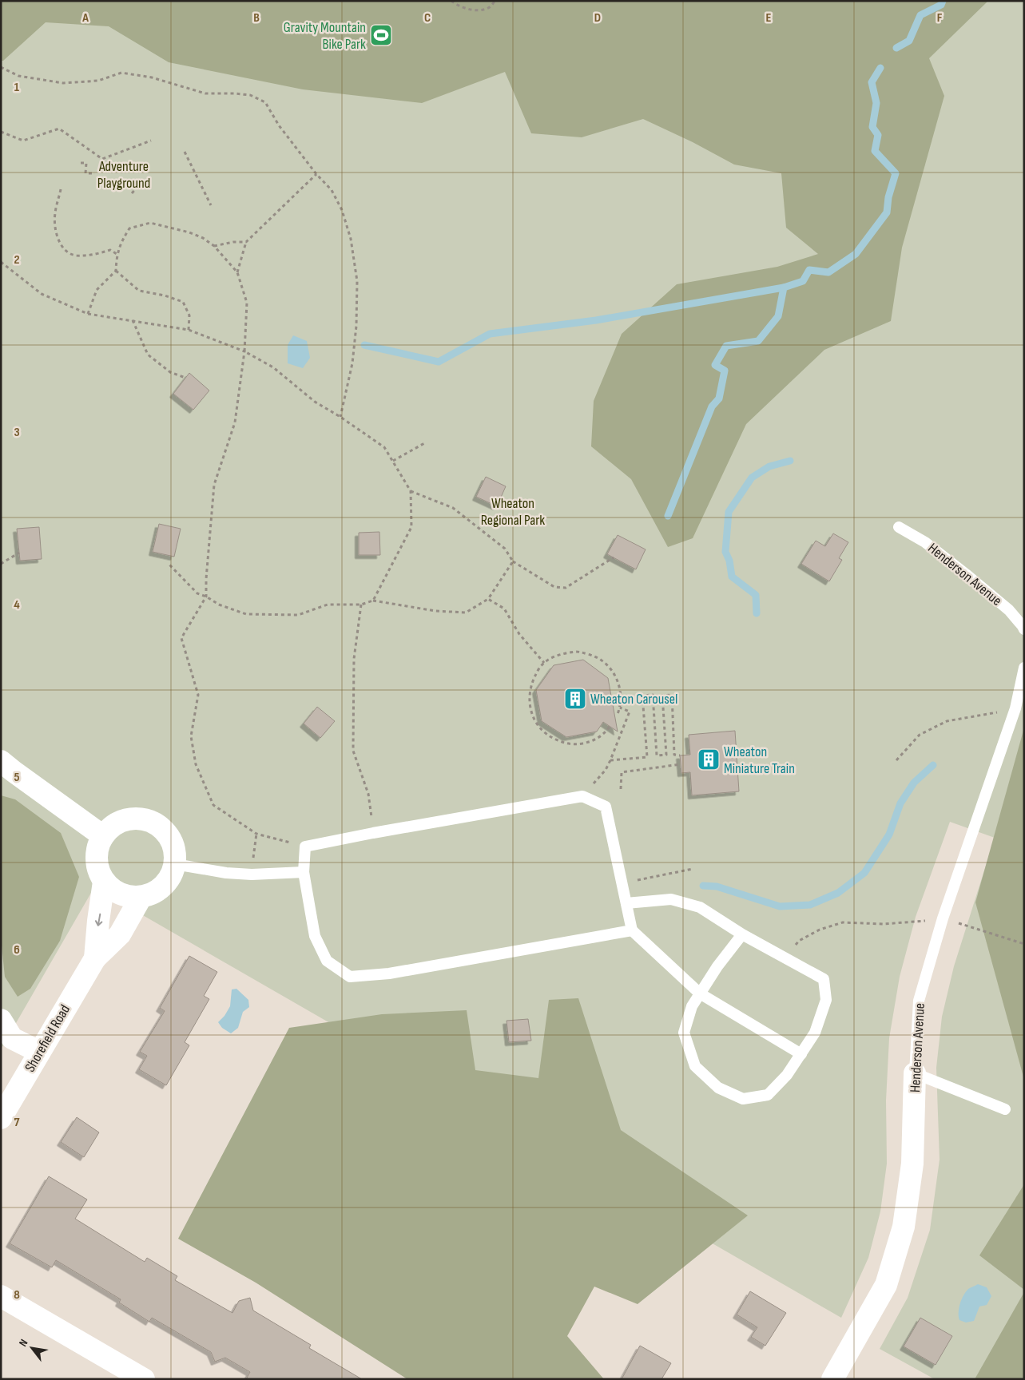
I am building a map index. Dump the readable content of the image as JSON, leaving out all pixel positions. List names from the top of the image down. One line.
{"streets":{"street":["Henderson Avenue","Shorefield Road"]},"parks":["Adventure Playground","Wheaton Regional Park"],"places":{"sports":["Gravity Mountain Bike Park"],"building":["Wheaton Carousel","Wheaton Miniature Train"]},"north":"top left","grid":{"columns":["A","B","C","D","E","F"],"rows":["1","2","3","4","5","6","7","8"]}}
